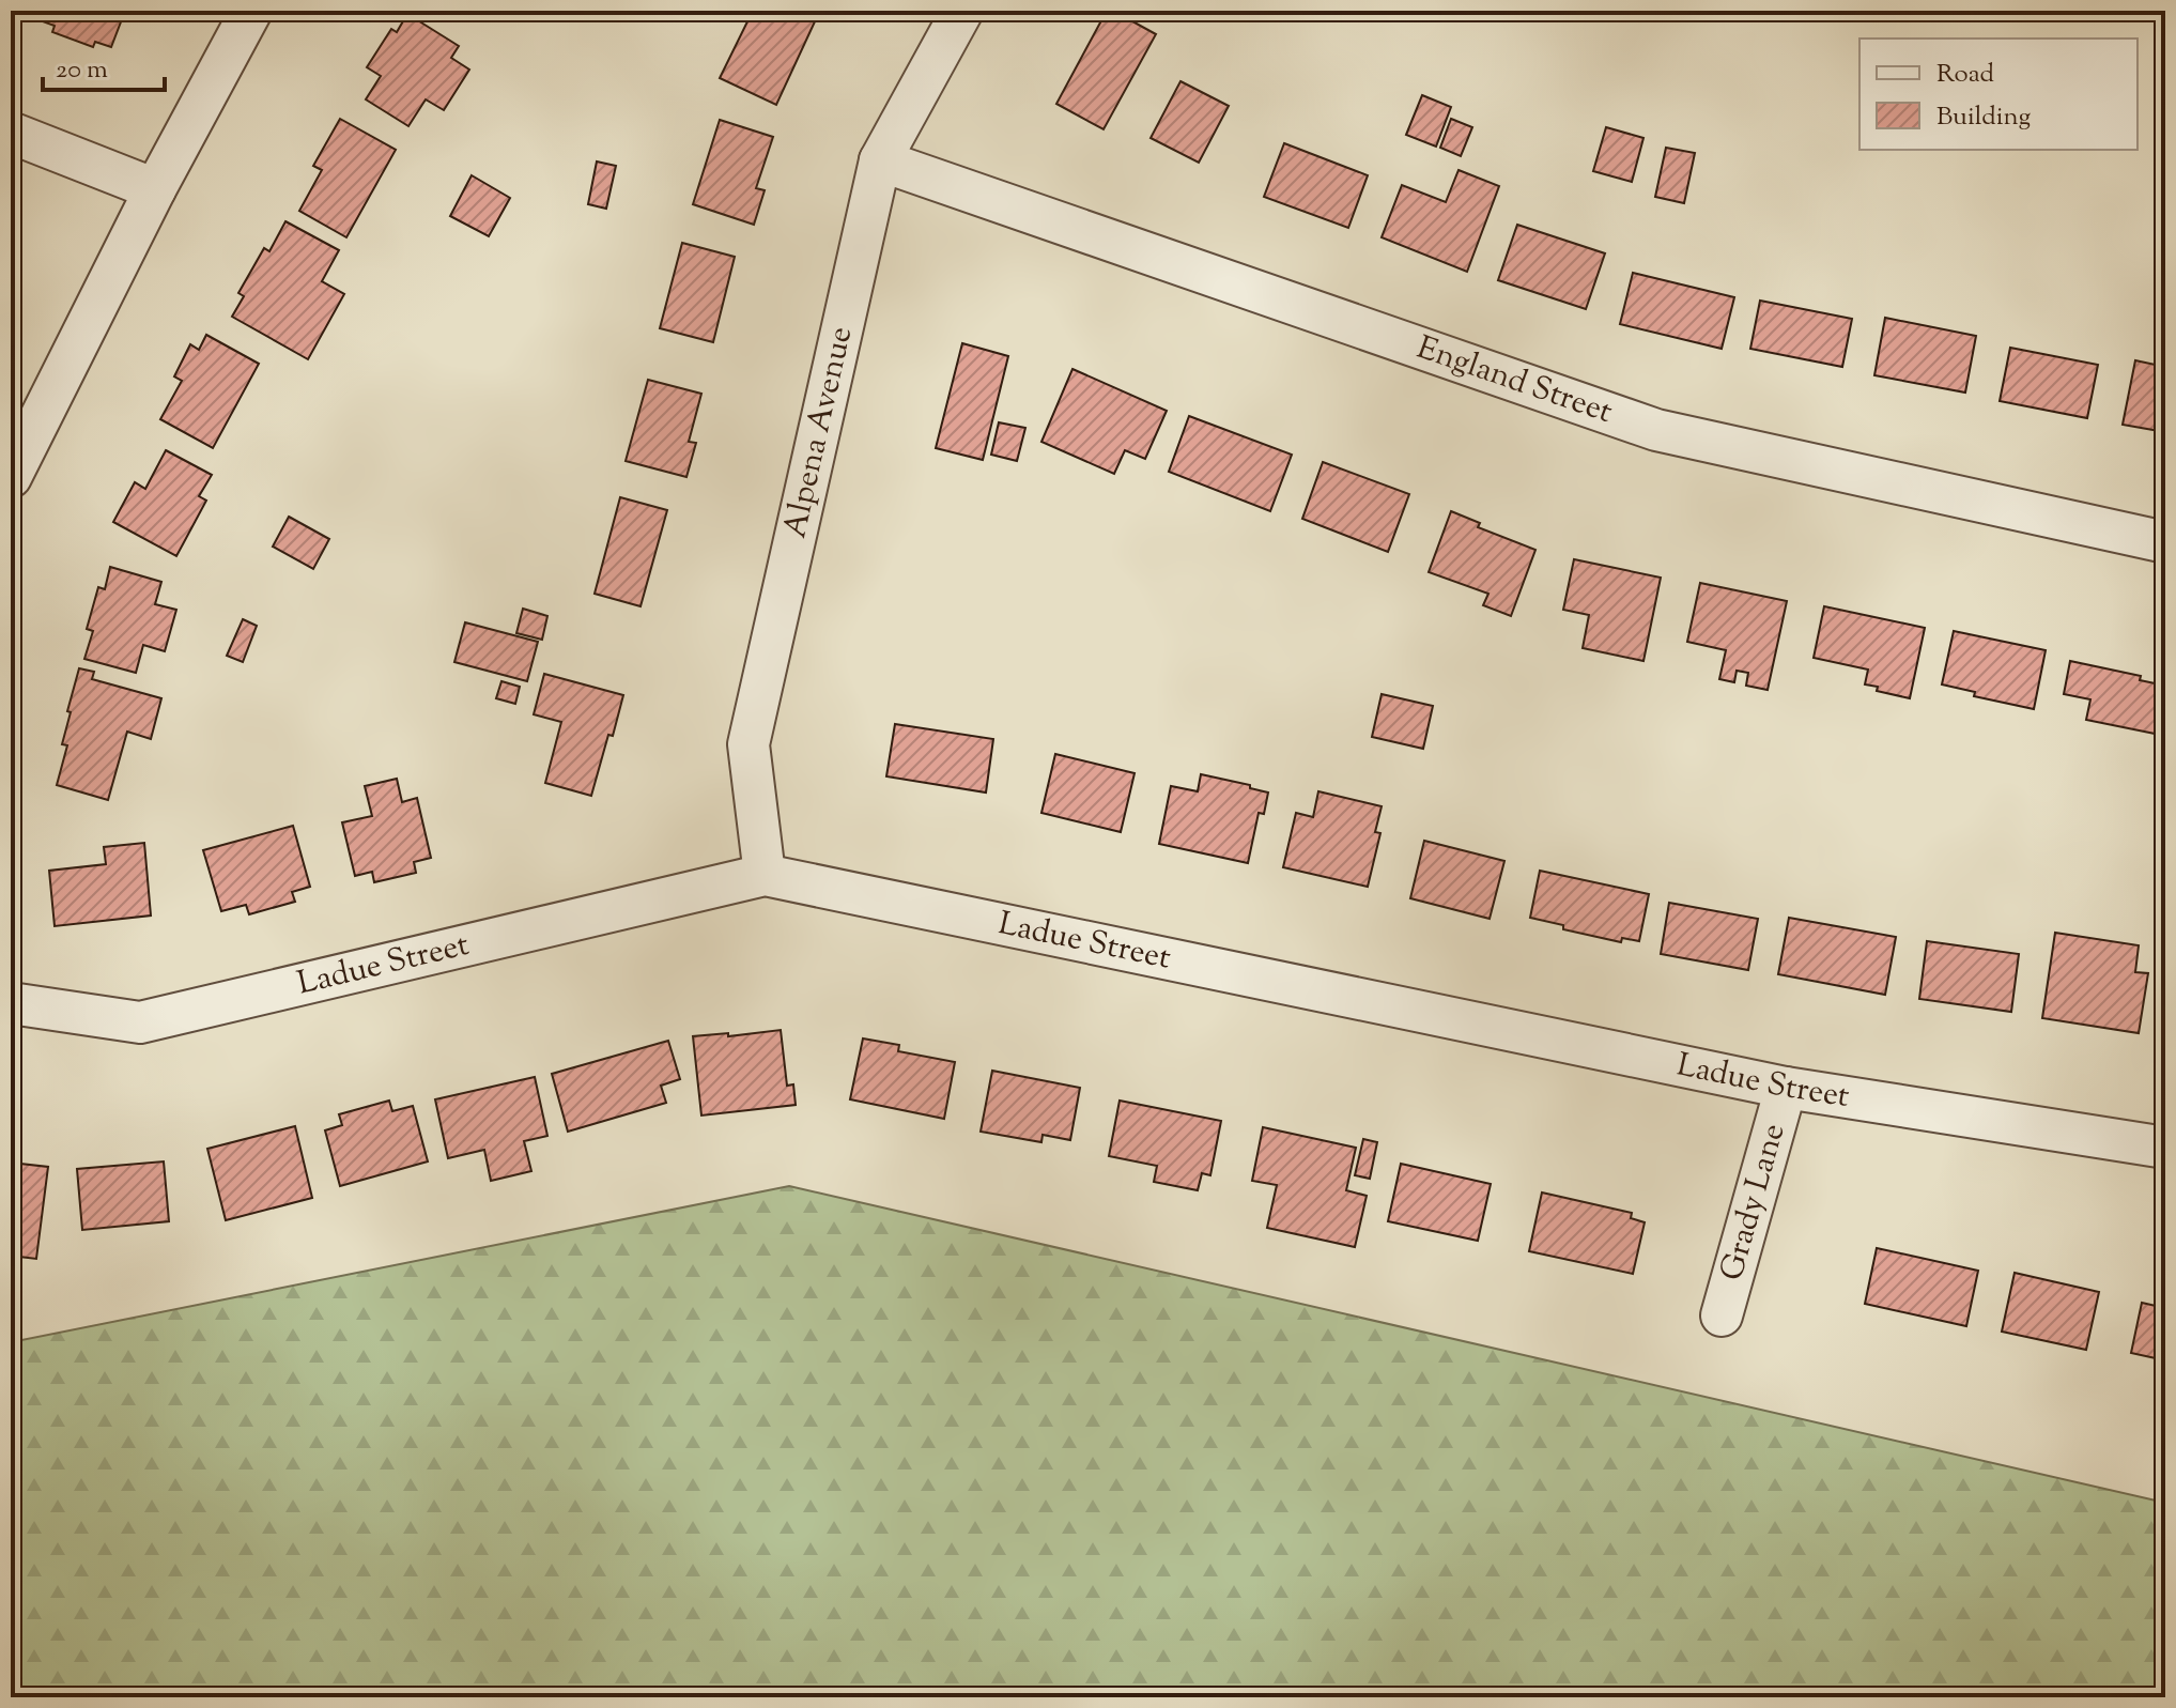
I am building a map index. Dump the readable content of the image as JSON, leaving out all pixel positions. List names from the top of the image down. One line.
{"streets":{"street":["England Street","Alpena Avenue","Ladue Street","Grady Lane"]},"crossings":[["England Street","Alpena Avenue"],["Alpena Avenue","Ladue Street"],["Ladue Street","Grady Lane"]],"legend":["Road","Building"],"scale_bar":"20 m"}
